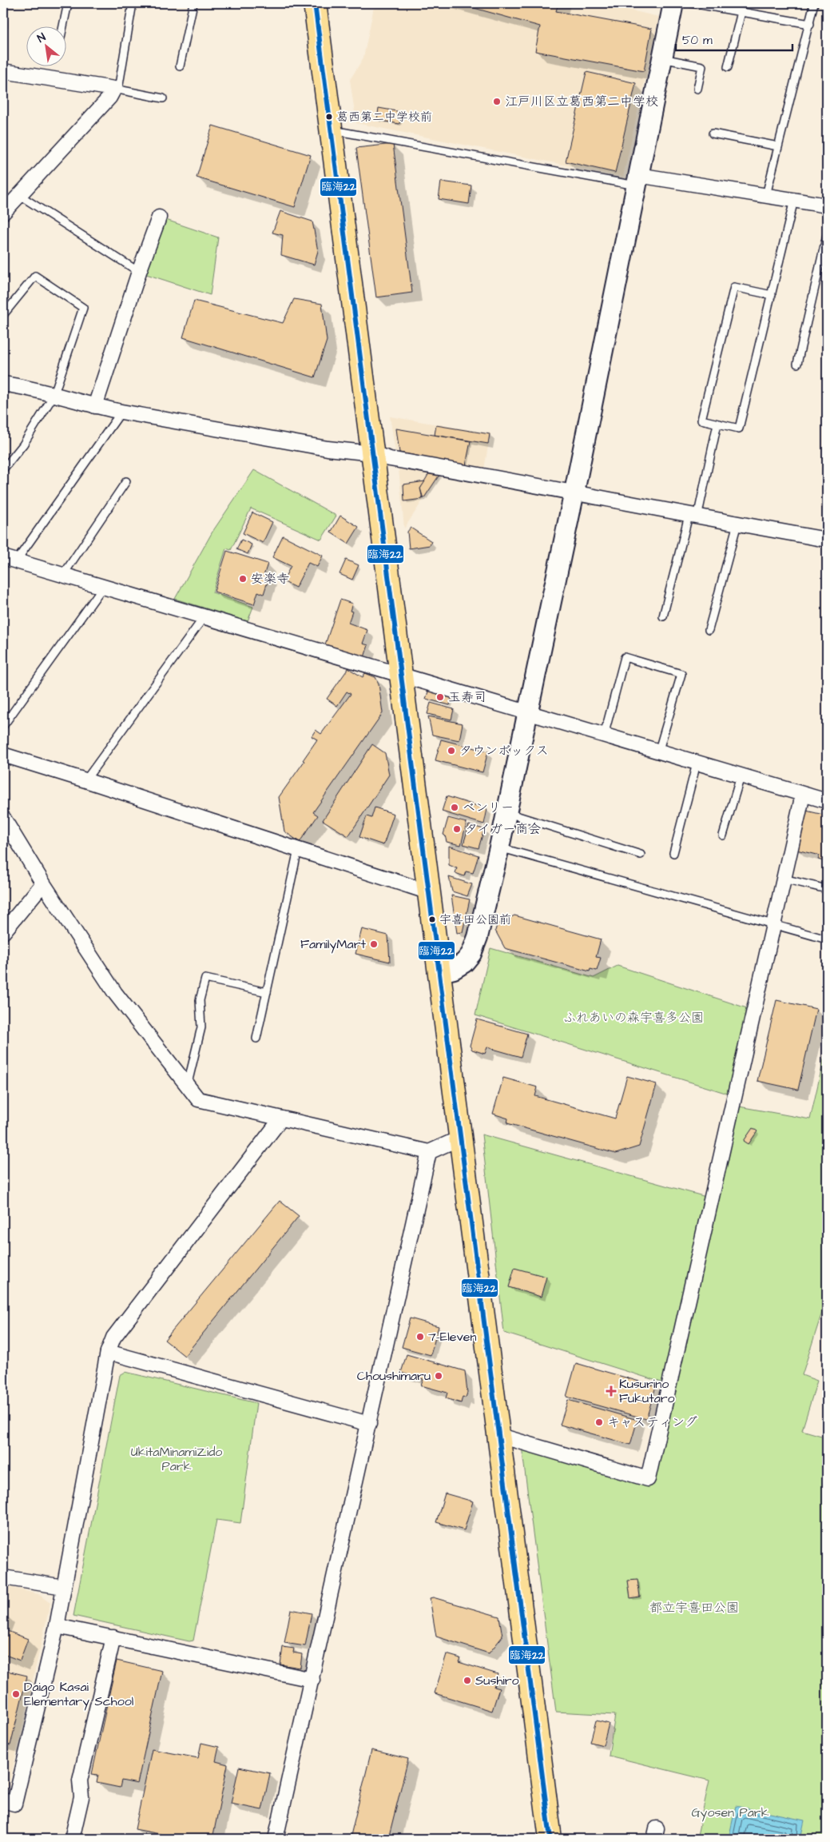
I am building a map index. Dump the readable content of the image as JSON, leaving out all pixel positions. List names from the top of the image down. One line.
{"parks":["ふれあいの森宇喜多公園","UkitaMinamiZido Park","都立宇喜田公園","Gyosen Park"],"places":{"other":["江戸川区立葛西第二中学校","葛西第二中学校前","安楽寺","玉寿司","タウンボックス","ベンリー","タイガー商会","宇喜田公園前","FamilyMart","7-Eleven","Choushimaru","キャスティング","Sushiro","Daigo Kasai Elementary School"],"health":["Kusurino Fukutaro"]},"lines":["transit line 臨海22"],"scale_bar":"50 m","north":"top left"}
